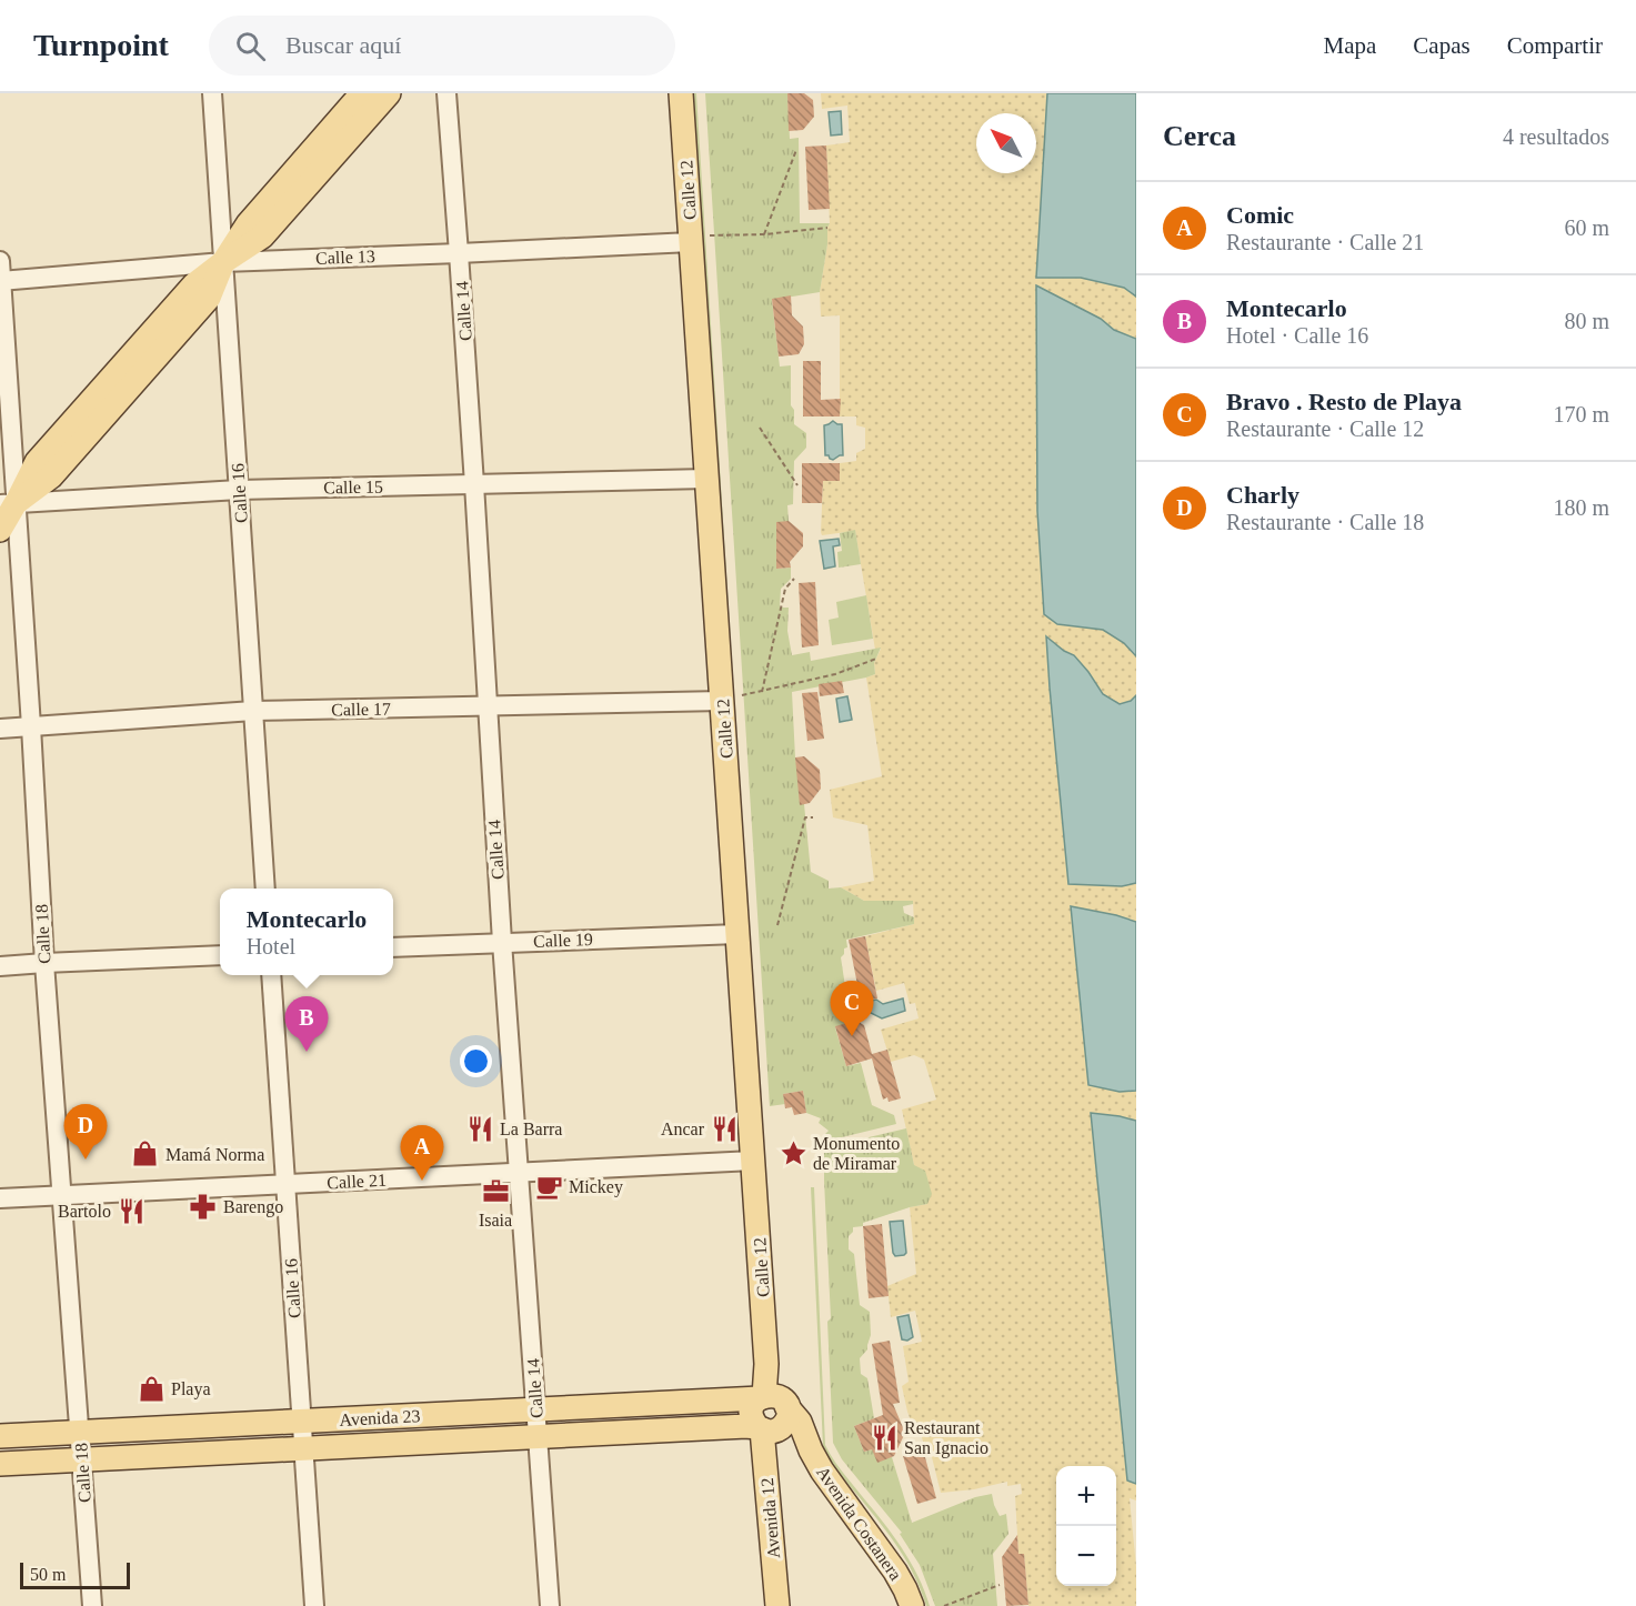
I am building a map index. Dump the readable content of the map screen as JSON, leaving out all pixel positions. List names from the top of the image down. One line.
{"streets":{"main road":["Calle 12","Avenida 23","Avenida 12","Avenida Costanera"],"street":["Calle 13","Calle 14","Calle 15","Calle 16","Calle 17","Calle 18","Calle 19","Calle 21"]},"crossings":[["Calle 12","Calle 13"],["Calle 12","Calle 15"],["Calle 12","Calle 17"],["Calle 12","Calle 19"],["Calle 12","Calle 21"],["Calle 12","Avenida 23"],["Calle 12","Avenida 12"],["Calle 12","Avenida Costanera"],["Calle 13","Calle 14"],["Calle 13","Calle 16"],["Calle 13","Calle 18"],["Calle 14","Calle 15"],["Calle 14","Calle 17"],["Calle 14","Calle 19"],["Calle 14","Calle 21"],["Calle 14","Avenida 23"],["Calle 15","Calle 16"],["Calle 15","Calle 18"],["Calle 16","Calle 17"],["Calle 16","Calle 21"],["Calle 16","Avenida 23"],["Calle 17","Calle 18"],["Calle 18","Calle 21"],["Calle 18","Avenida 23"],["Avenida 23","Avenida 12"],["Avenida 23","Avenida Costanera"],["Avenida 12","Avenida Costanera"]],"places":{"restaurant":["La Barra","Ancar","Bartolo","Restaurant San Ignacio"],"place":["Monumento de Miramar"],"shop":["Mamá Norma","Playa"],"cafe":["Mickey"],"office":["Isaia"],"pharmacy":["Barengo"]},"scale_bar":"50 m","north":"top left","page":{"header":"Turnpoint","search":"Buscar aquí","nav":["Mapa","Capas","Compartir"],"heading":["Cerca","4 resultados"],"list":[{"mark":"A","name":"Comic","note":"Restaurante · Calle 21","value":"60 m"},{"mark":"B","name":"Montecarlo","note":"Hotel · Calle 16","value":"80 m"},{"mark":"C","name":"Bravo . Resto de Playa","note":"Restaurante · Calle 12","value":"170 m"},{"mark":"D","name":"Charly","note":"Restaurante · Calle 18","value":"180 m"}],"popup":["Montecarlo","Hotel"],"pins":["C","B","D","A"],"map_buttons":["+","−"],"scale":"50 m"}}
